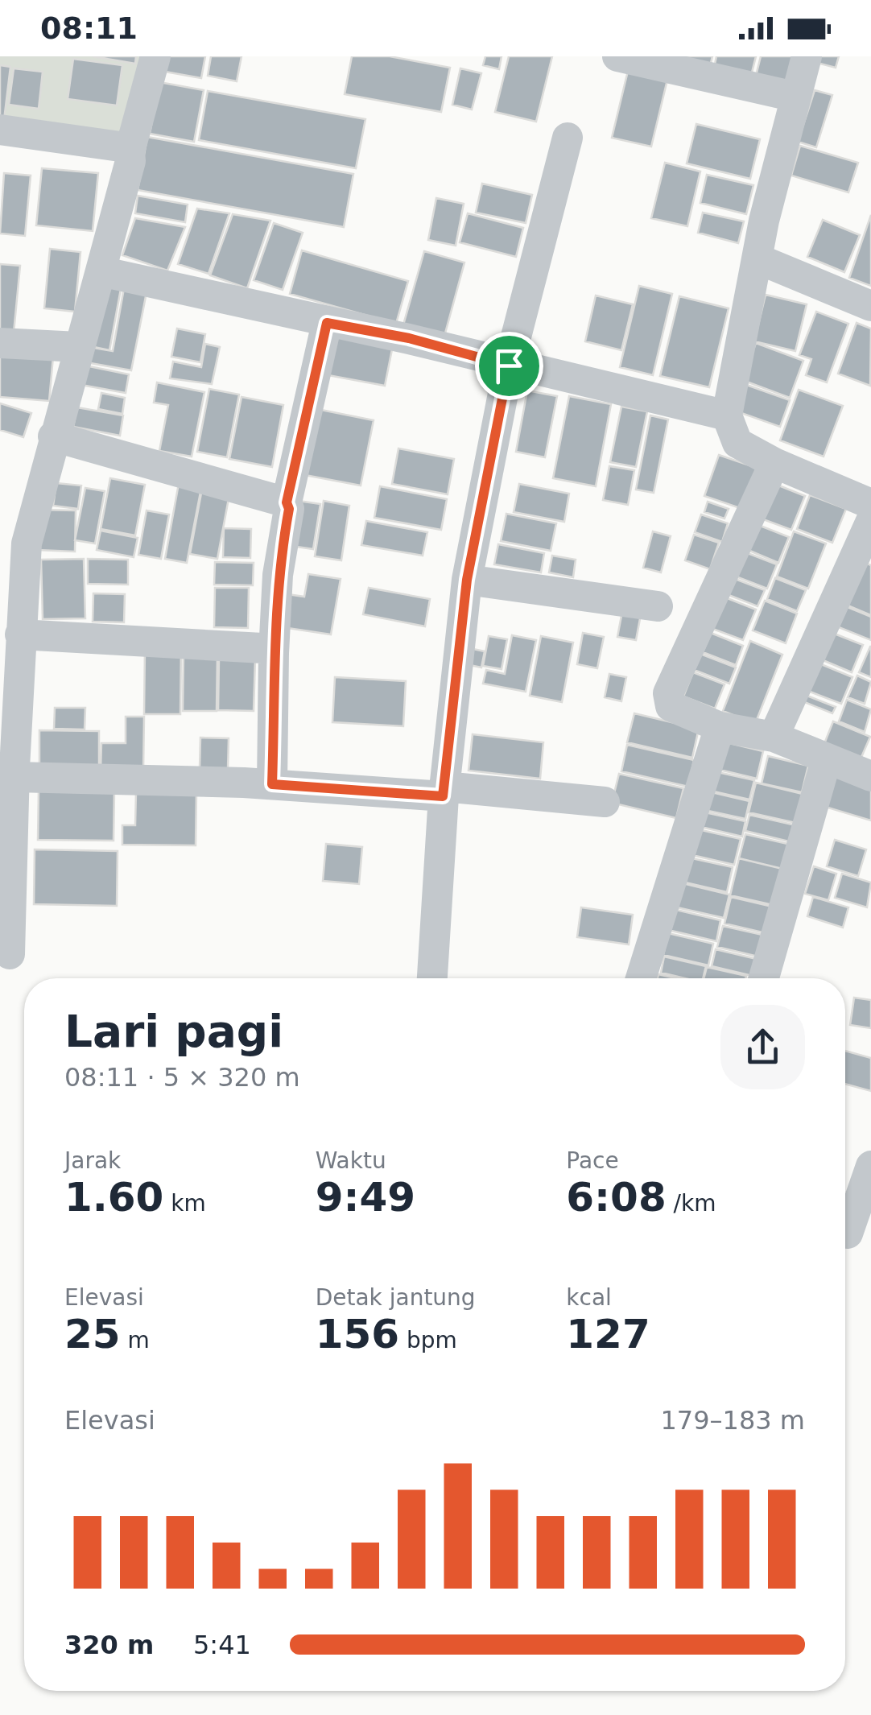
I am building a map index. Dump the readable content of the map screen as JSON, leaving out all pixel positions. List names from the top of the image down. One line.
{"page":{"status":"08:11","heading":["Lari pagi","08:11 · 5 × 320 m"],"stats":[["Jarak","1.60 km"],["Waktu","9:49"],["Pace","6:08 /km"],["Elevasi","25 m"],["Detak jantung","156 bpm"],["kcal","127"]],"chart":["Elevasi","179–183 m"],"list":[{"name":"320 m","note":"5:41"}]}}
